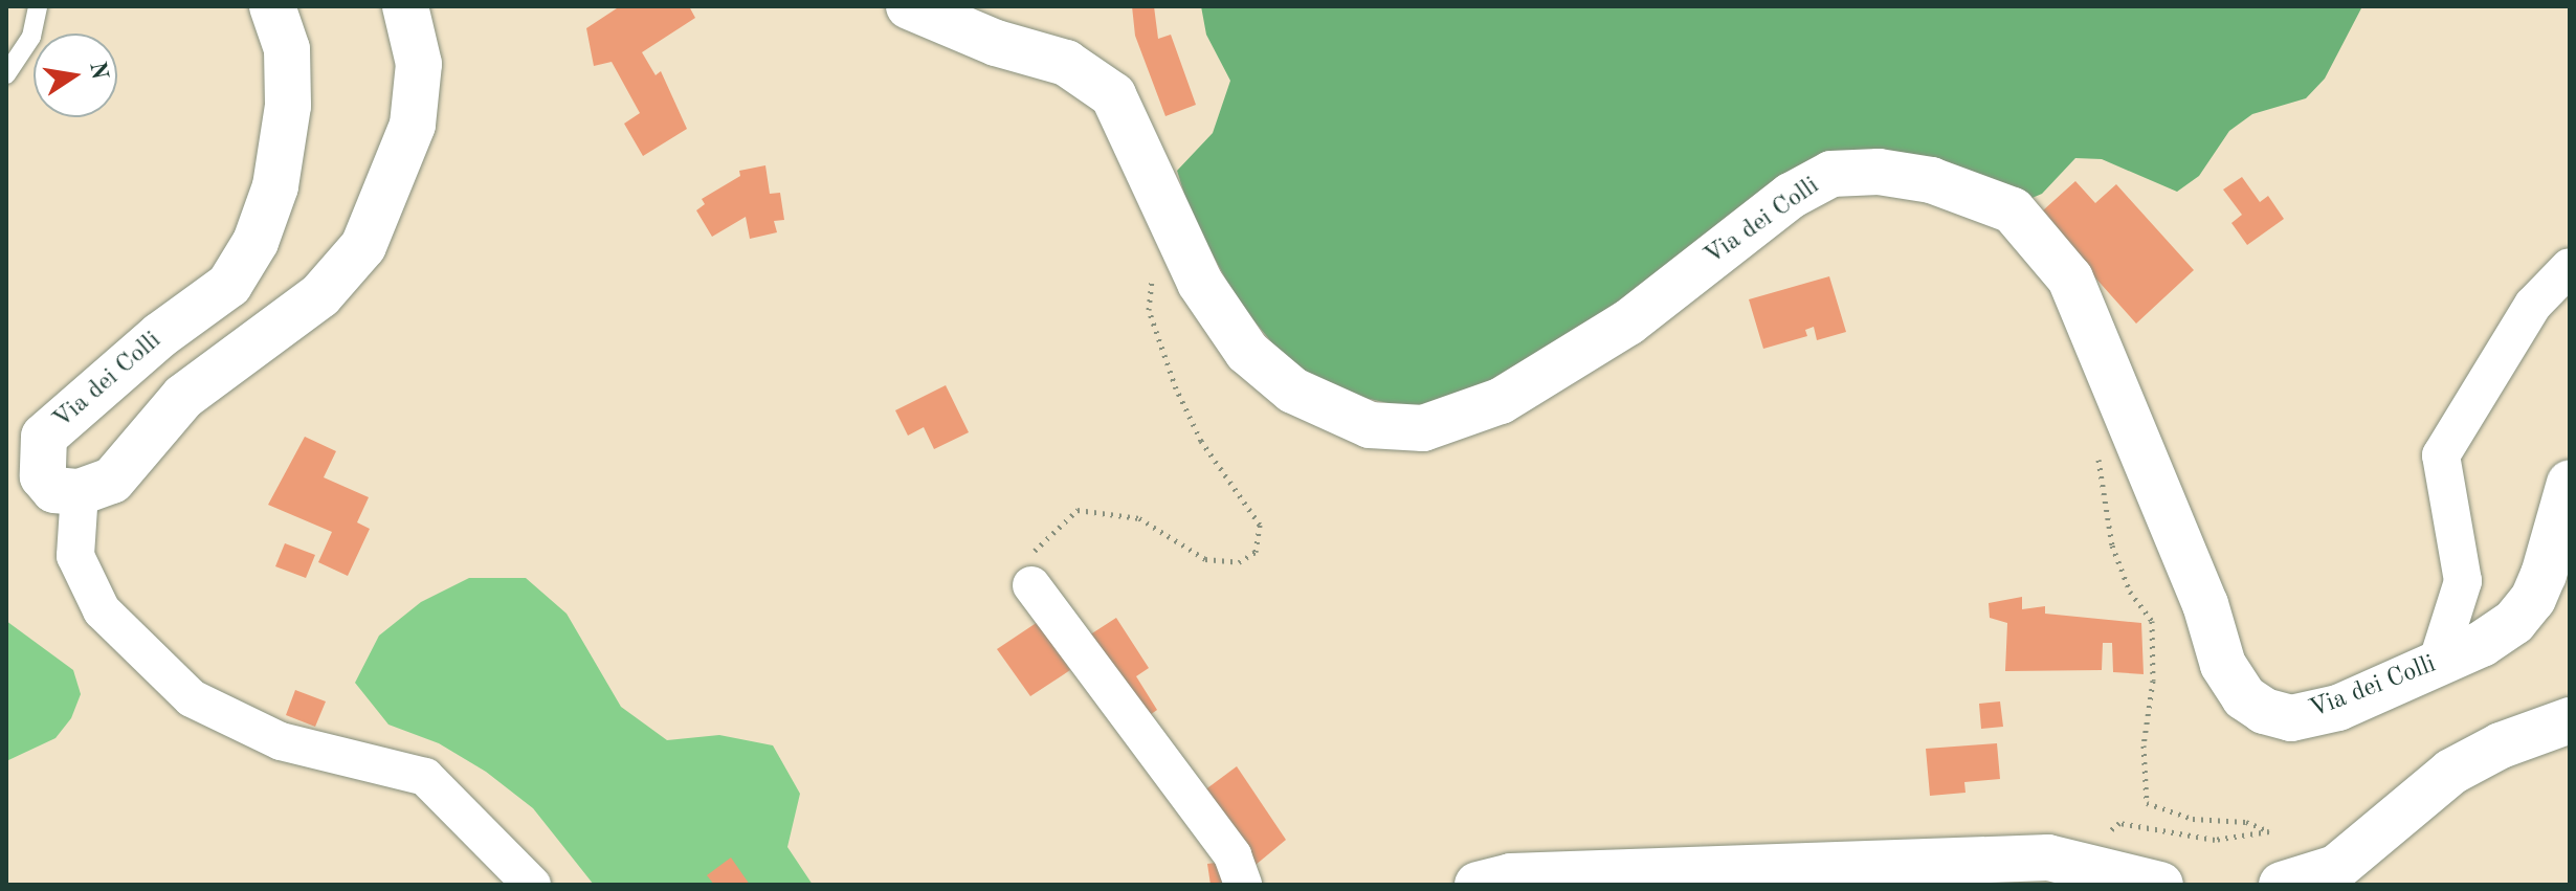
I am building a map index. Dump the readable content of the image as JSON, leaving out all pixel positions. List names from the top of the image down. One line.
{"streets":{"street":["Via dei Colli"]},"north":"right"}
